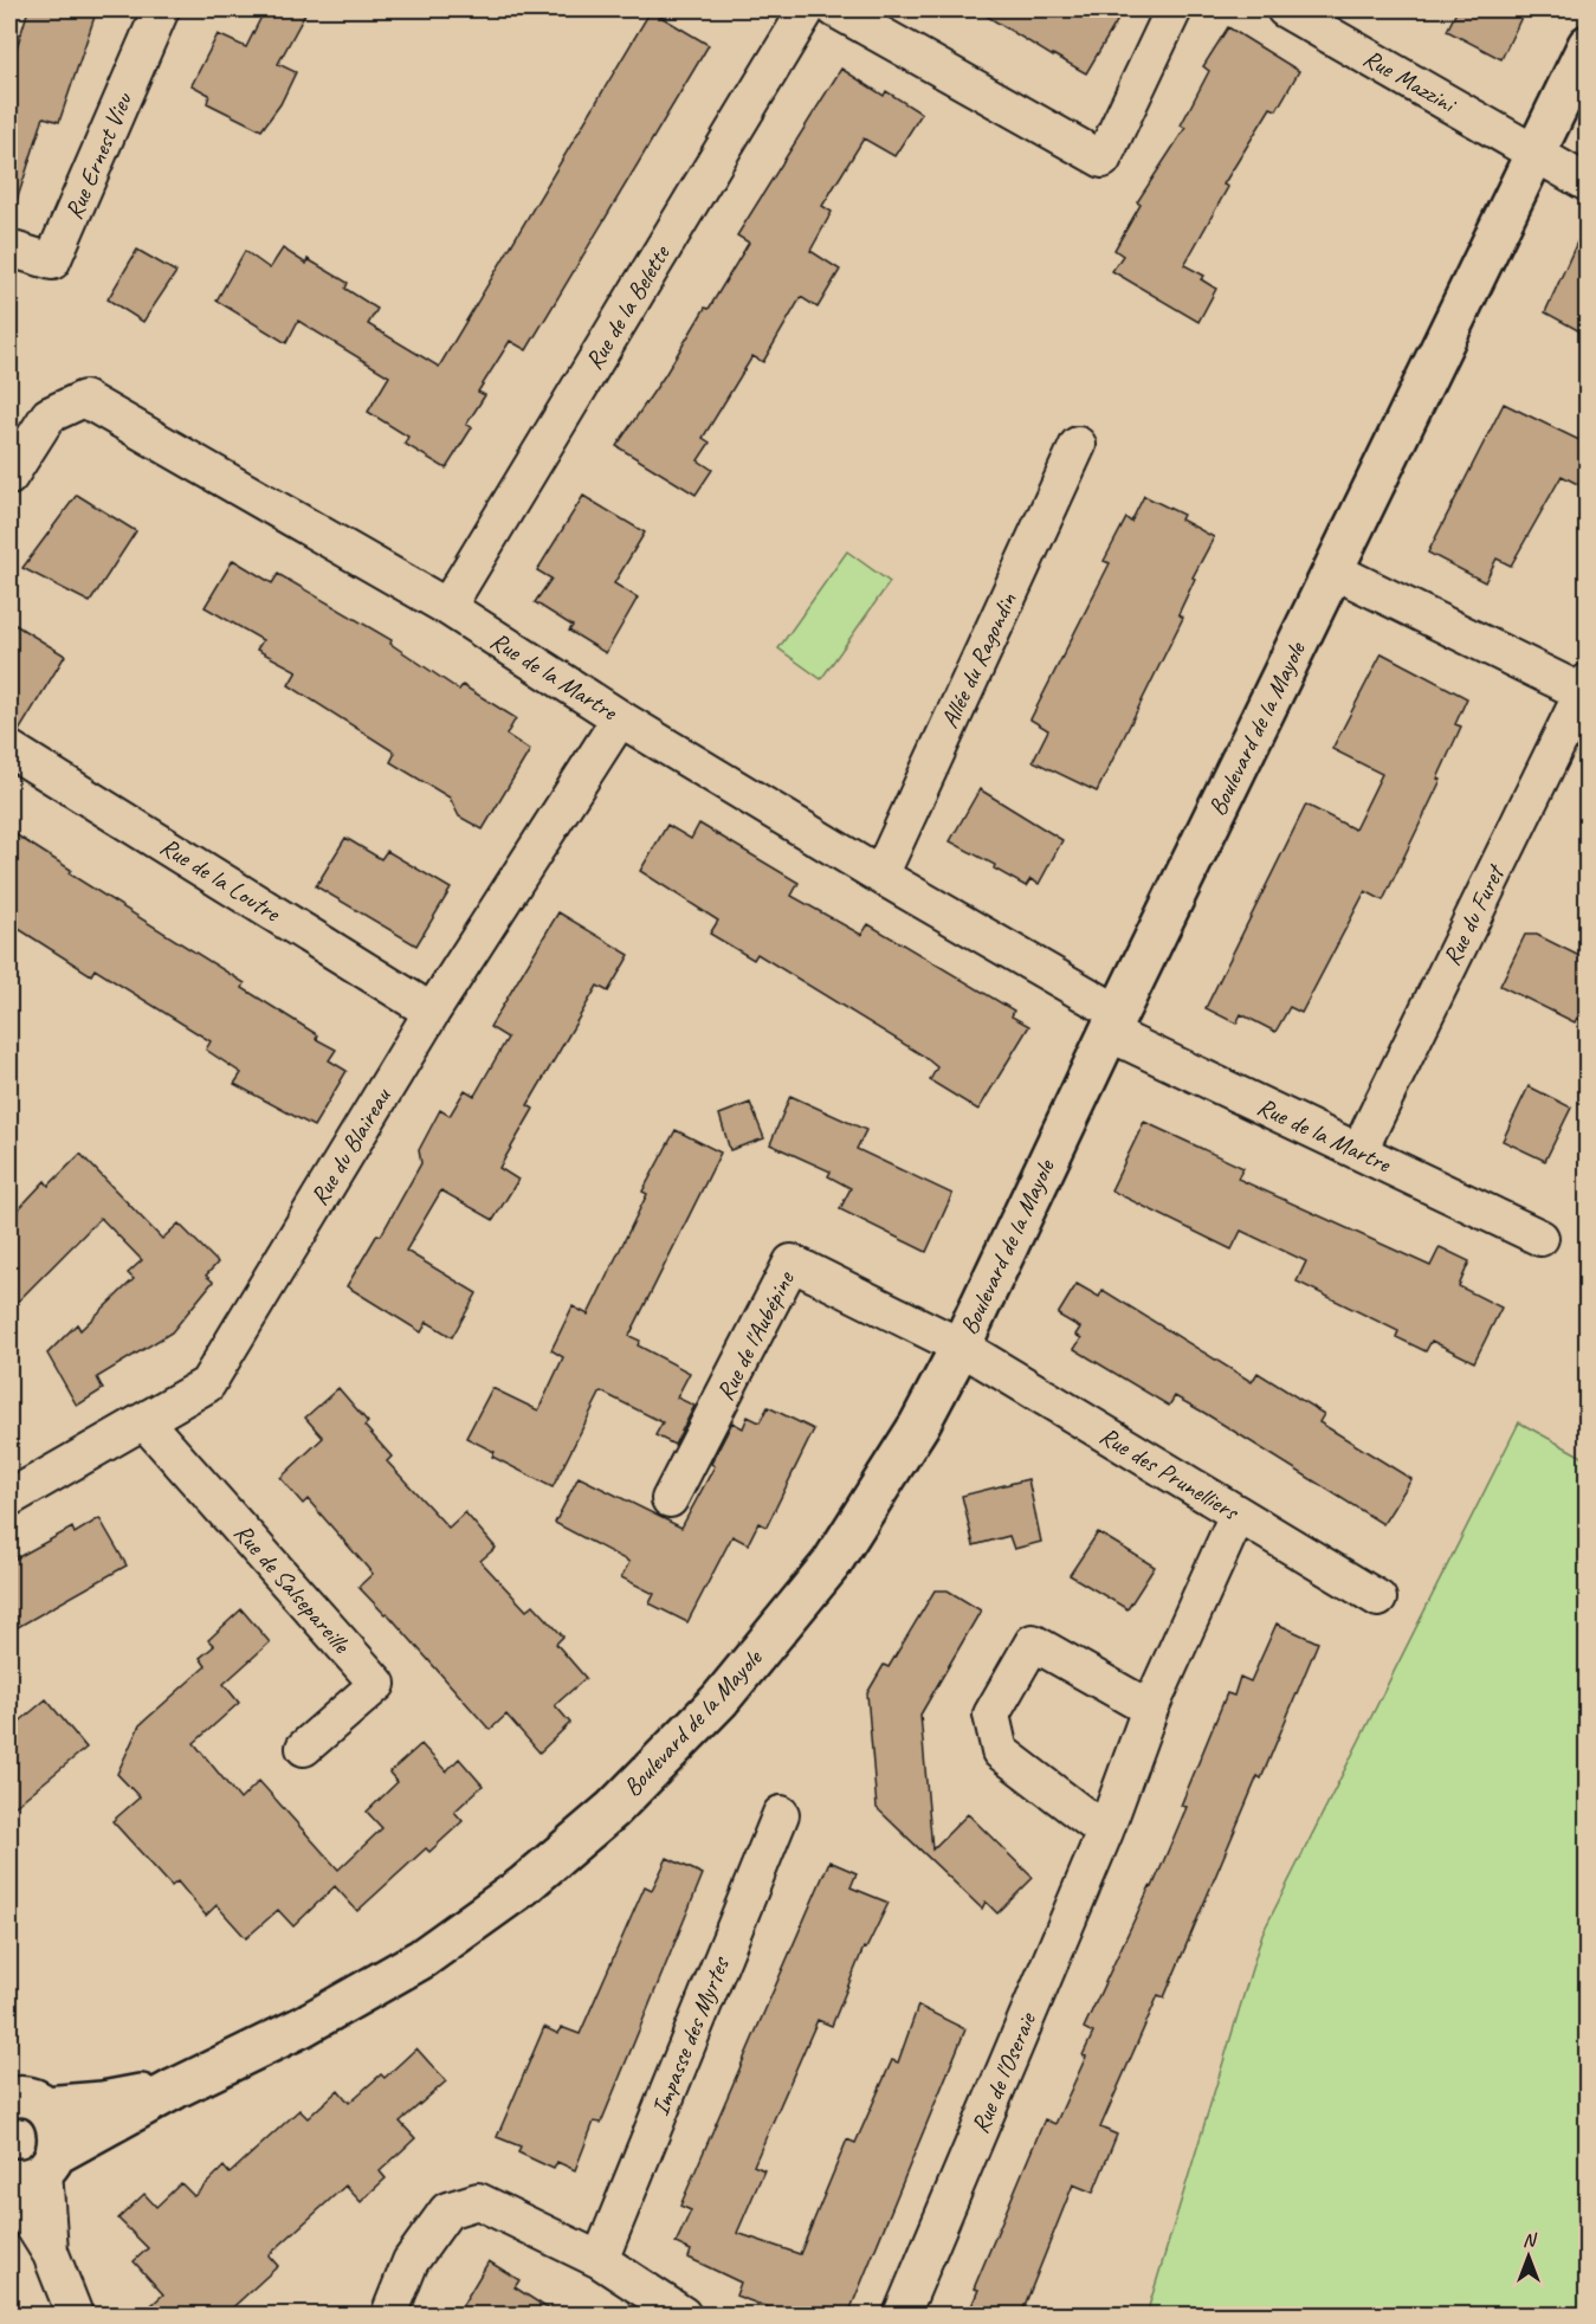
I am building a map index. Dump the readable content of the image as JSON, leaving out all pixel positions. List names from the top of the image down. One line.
{"streets":{"main road":["Boulevard de la Mayole"],"street":["Rue Mazzini","Rue Ernest Vieu","Rue de la Belette","Allée du Ragondin","Rue de la Martre","Rue de la Loutre","Rue du Furet","Rue du Blaireau","Rue de l'Aubépine","Rue des Prunelliers","Rue de Salsepareille","Impasse des Myrtes","Rue de l'Oseraie"]},"crossings":[["Rue Mazzini","Boulevard de la Mayole"],["Rue de la Belette","Rue de la Martre"],["Allée du Ragondin","Rue de la Martre"],["Rue de la Martre","Boulevard de la Mayole"],["Rue de la Martre","Rue du Furet"],["Rue de la Martre","Rue du Blaireau"],["Boulevard de la Mayole","Rue de l'Aubépine"],["Boulevard de la Mayole","Rue des Prunelliers"],["Rue de la Loutre","Rue du Blaireau"],["Rue du Blaireau","Rue de Salsepareille"],["Rue de l'Aubépine","Rue des Prunelliers"],["Rue des Prunelliers","Rue de l'Oseraie"]],"north":"top"}
